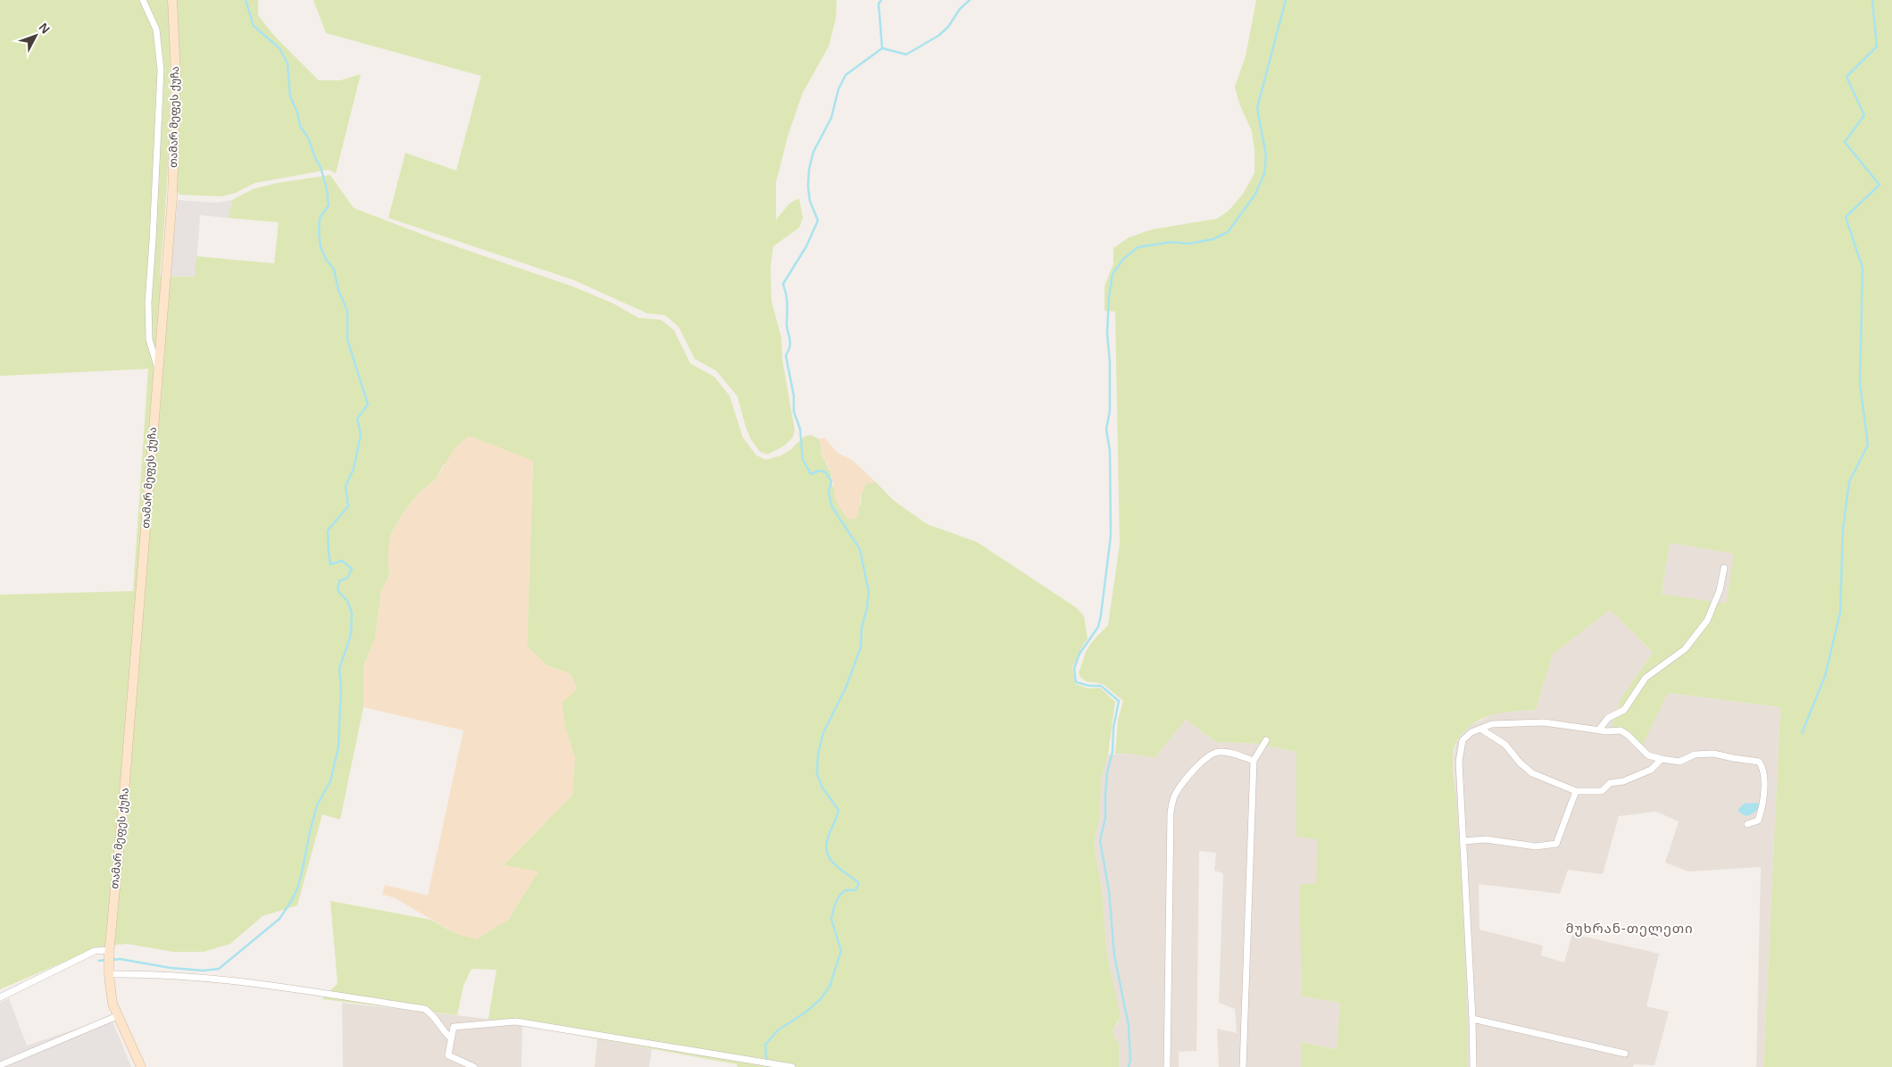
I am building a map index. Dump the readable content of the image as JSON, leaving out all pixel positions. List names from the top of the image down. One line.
{"streets":{"street":["თამარ მეფეს ქუჩა"]},"districts":["მუხრან-თელეთი"],"north":"top right"}
